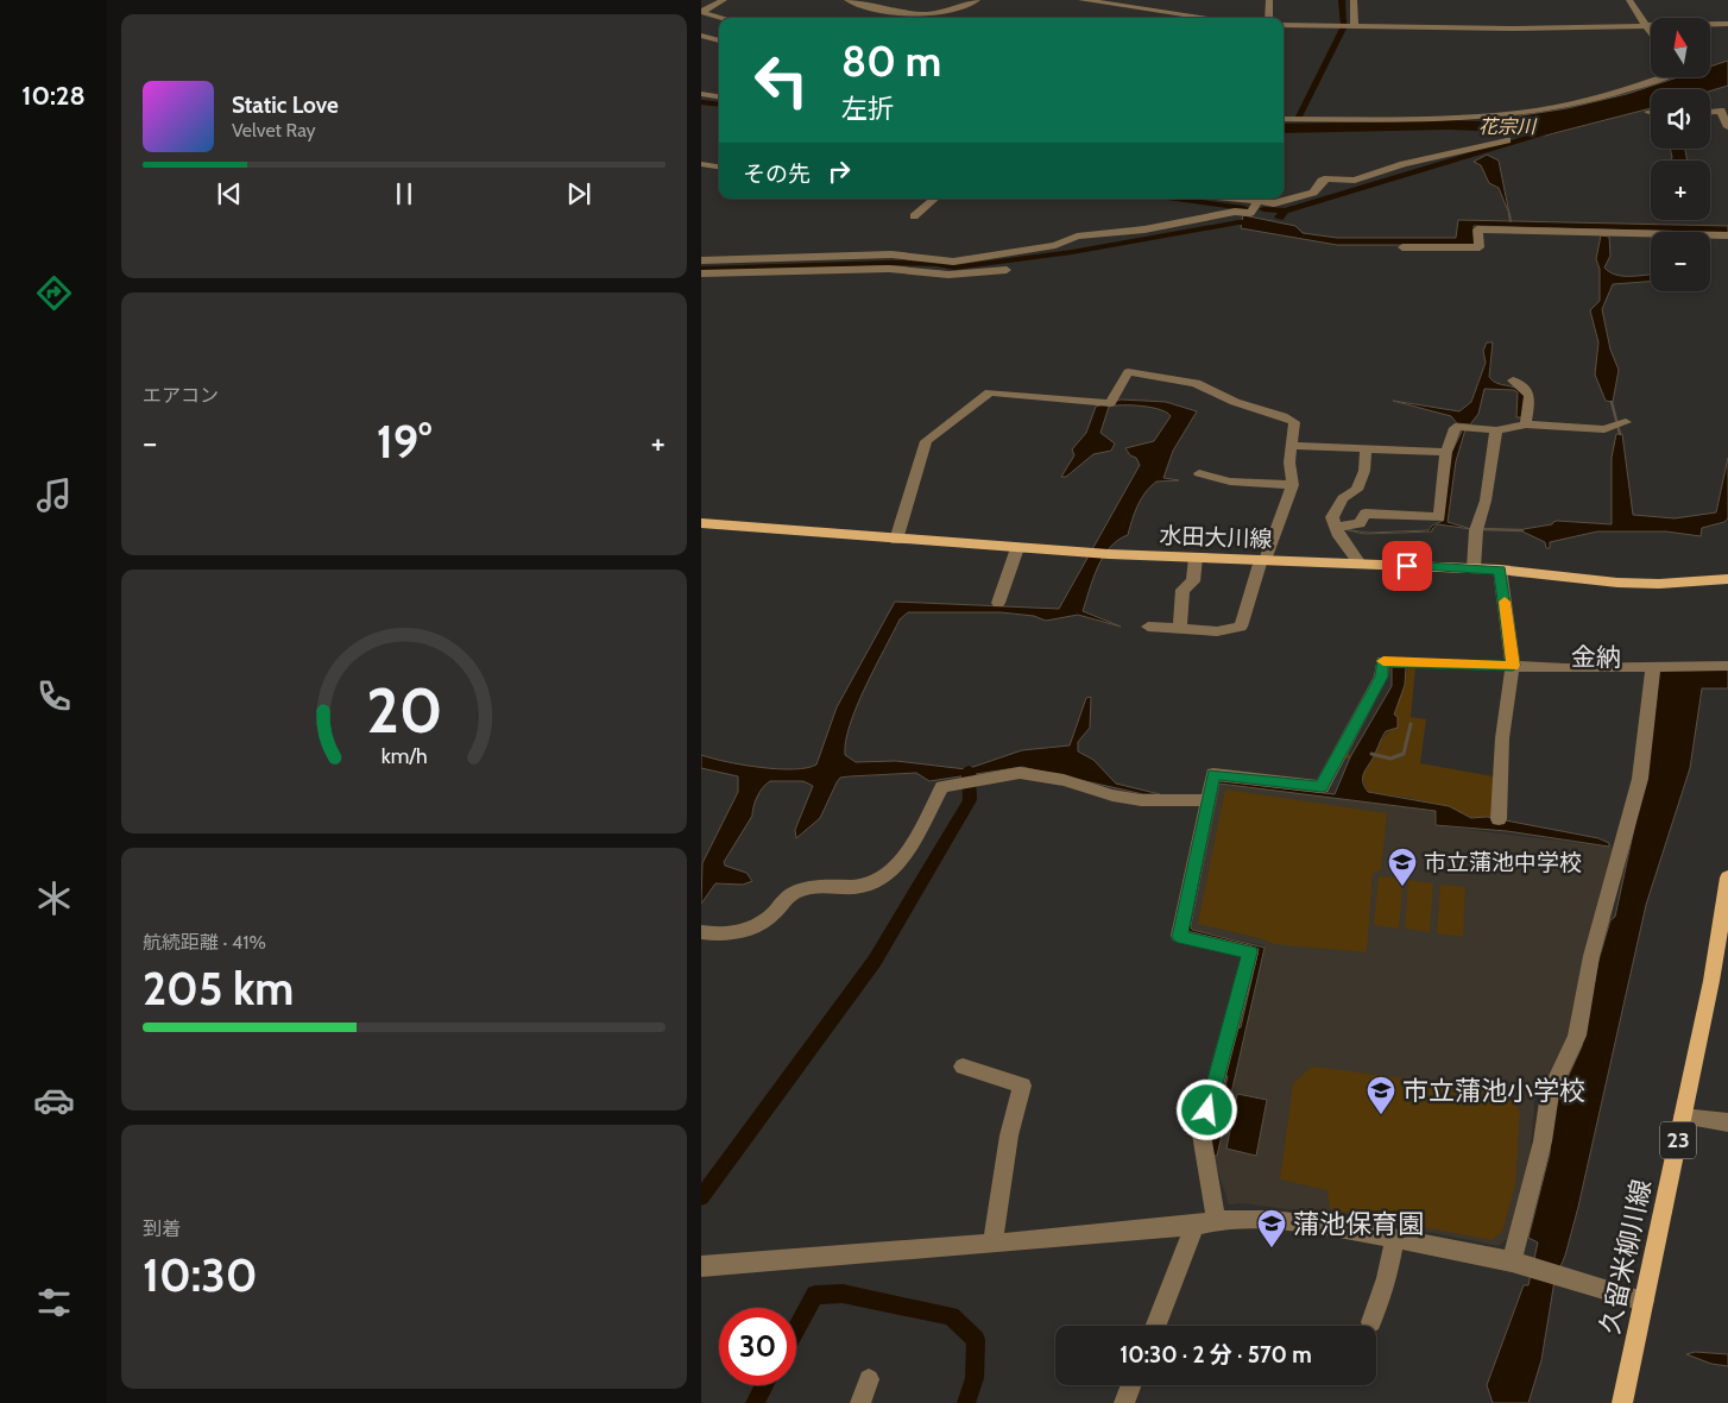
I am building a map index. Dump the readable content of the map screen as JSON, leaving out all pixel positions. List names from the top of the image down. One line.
{"streets":{"main road":["水田大川線","23","久留米柳川線"]},"districts":["金納"],"water":["花宗川"],"places":{"school or university":["市立蒲池中学校","市立蒲池小学校","蒲池保育園"]},"north":"top","page":{"tabs":"10:28","map_buttons":["+","−"],"turn":["80 m","左折"],"song":["Static Love","Velvet Ray"],"then":"その先","tile":["エアコン",["航続距離 · 41%","205 km"],["到着","10:30"]],"heat":["−","19°","+"],"limit":"30","trip":"10:30 · 2 分 · 570 m","gauge":["20","km/h"]}}
